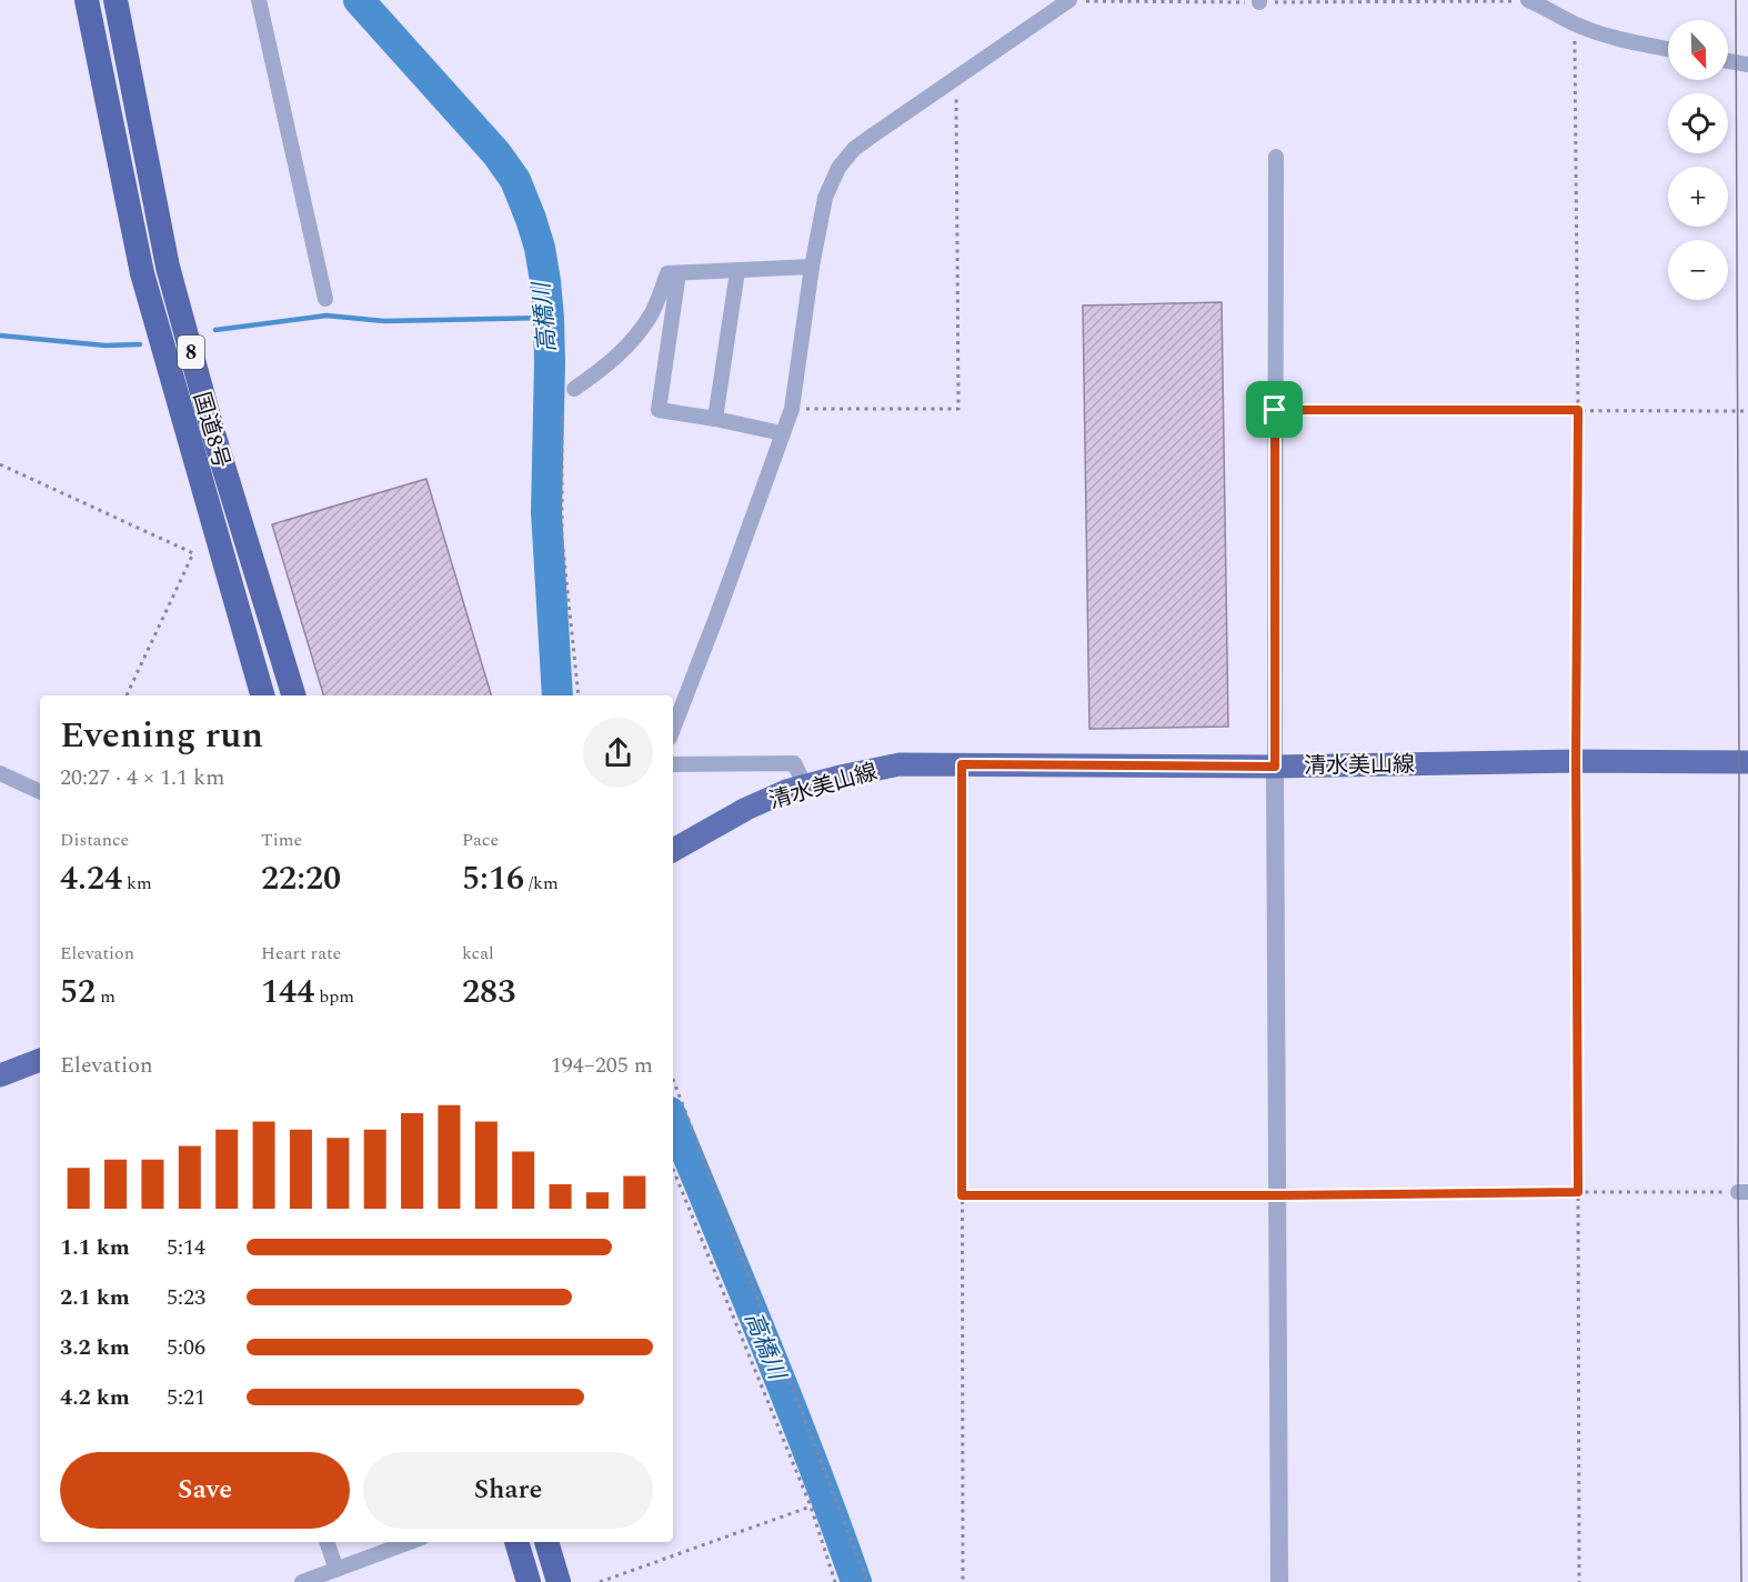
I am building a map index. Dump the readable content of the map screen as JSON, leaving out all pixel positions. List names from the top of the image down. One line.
{"streets":{"highway":["8","国道8号"],"main road":["清水美山線"]},"water":["高橋川"],"north":"bottom","page":{"map_buttons":["+","−"],"heading":["Evening run","20:27 · 4 × 1.1 km"],"stats":[["Distance","4.24 km"],["Time","22:20"],["Pace","5:16 /km"],["Elevation","52 m"],["Heart rate","144 bpm"],["kcal","283"]],"chart":["Elevation","194–205 m"],"list":[{"name":"1.1 km","note":"5:14"},{"name":"2.1 km","note":"5:23"},{"name":"3.2 km","note":"5:06"},{"name":"4.2 km","note":"5:21"}],"buttons":["Save","Share"]}}
